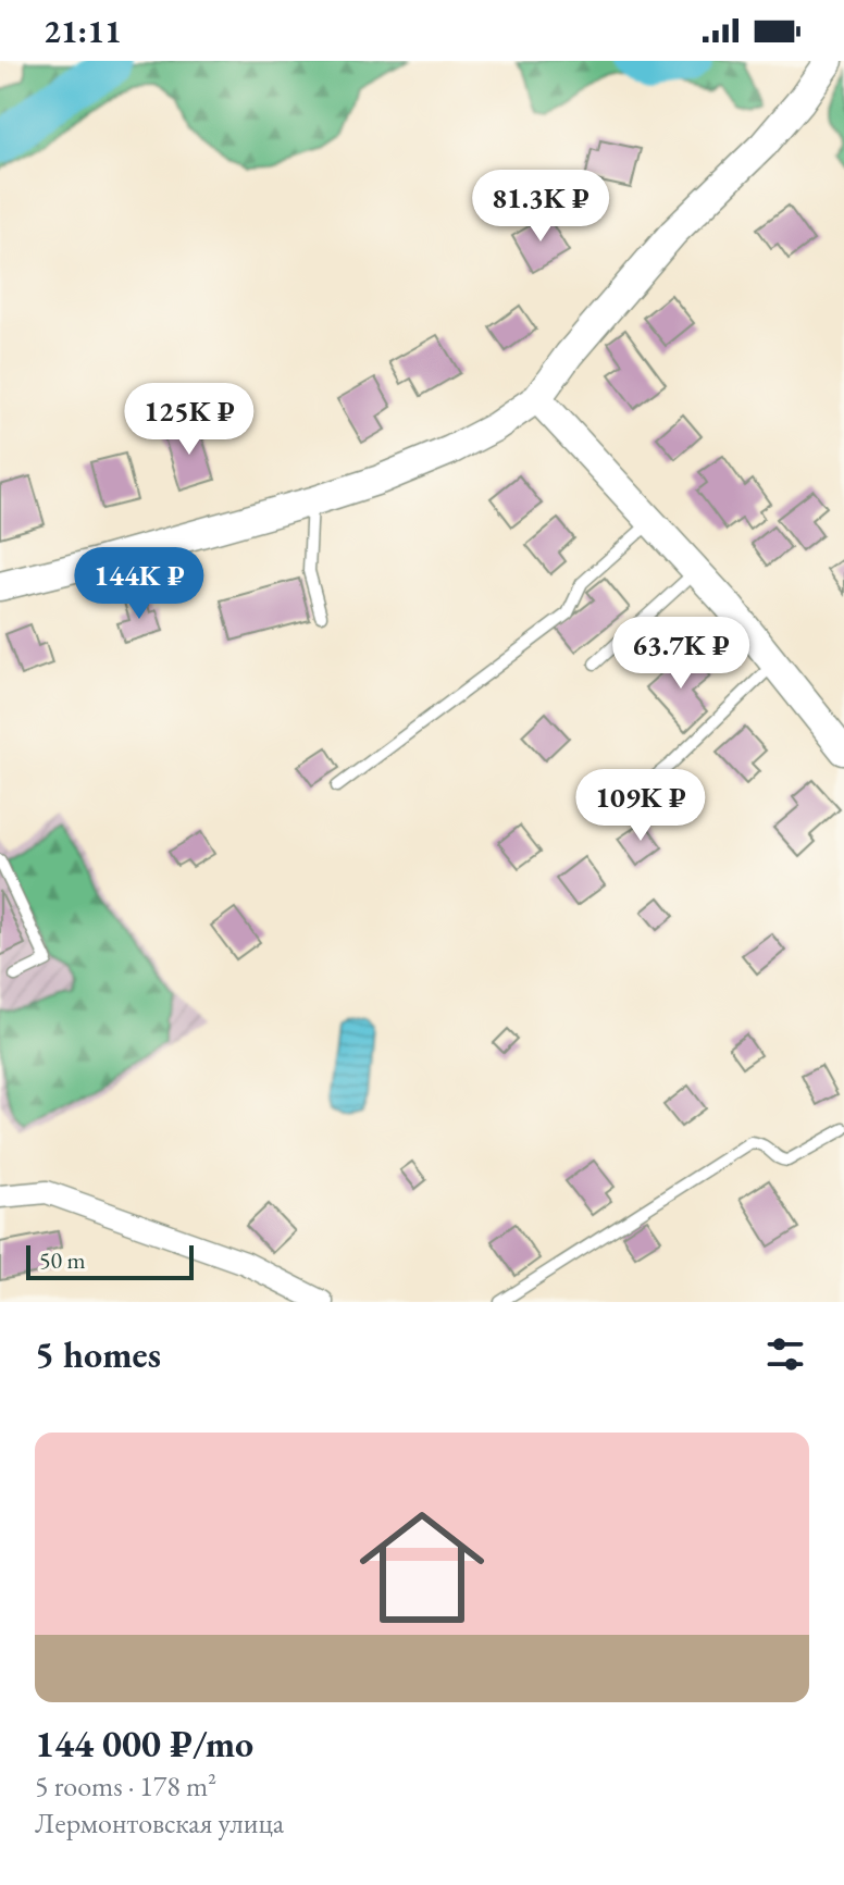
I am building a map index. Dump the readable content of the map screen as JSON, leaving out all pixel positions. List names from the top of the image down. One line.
{"scale_bar":"50 m","page":{"status":"21:11","price":["81.3K ₽","125K ₽","144K ₽","63.7K ₽","109K ₽"],"scale":"50 m","heading":"5 homes","list":[{"name":"144 000 ₽/mo","note":"5 rooms · 178 m² · Лермонтовская улица"}]}}
